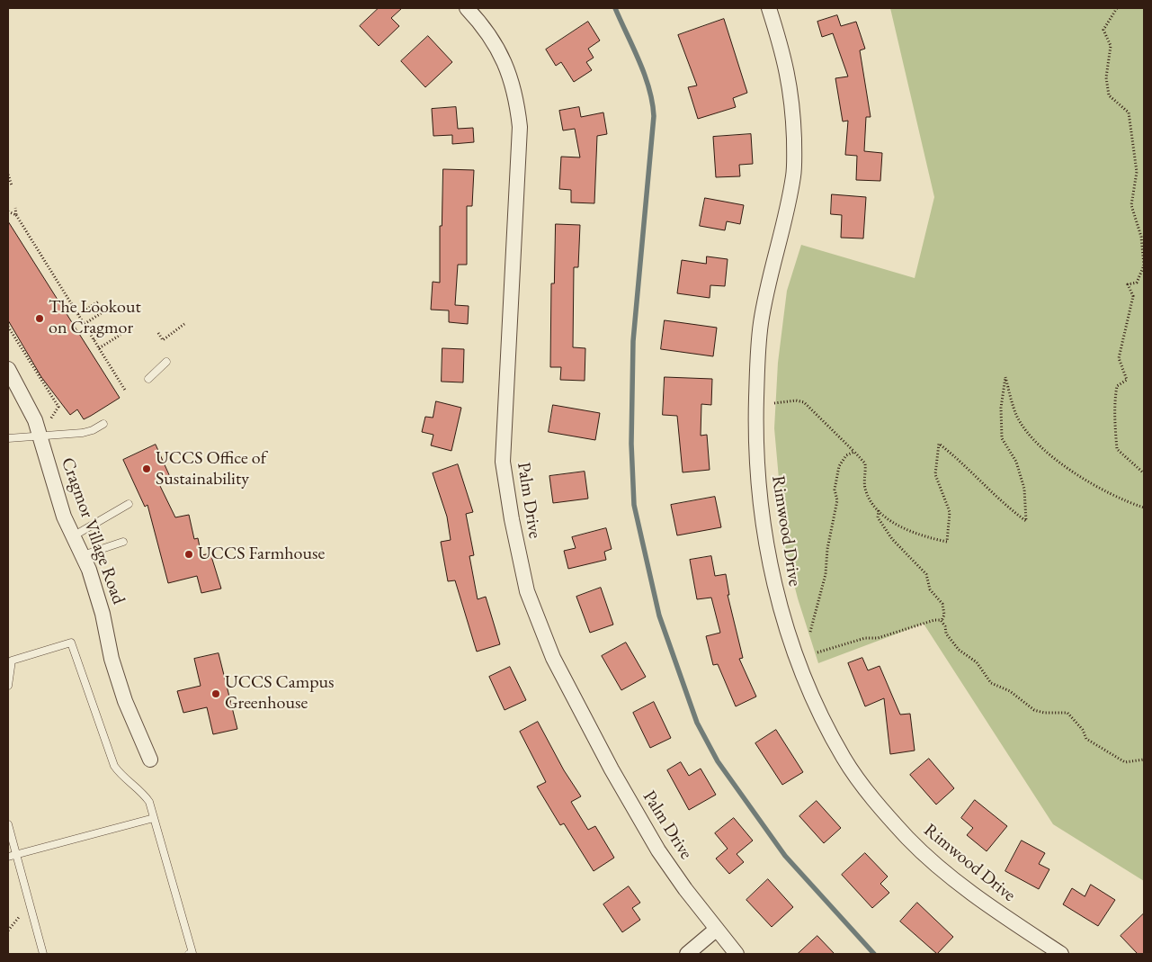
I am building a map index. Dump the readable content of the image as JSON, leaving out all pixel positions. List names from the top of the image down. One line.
{"streets":{"street":["Palm Drive","Cragmor Village Road","Rimwood Drive"]},"places":["The Lookout on Cragmor","UCCS Office of Sustainability","UCCS Farmhouse","UCCS Campus Greenhouse"]}
